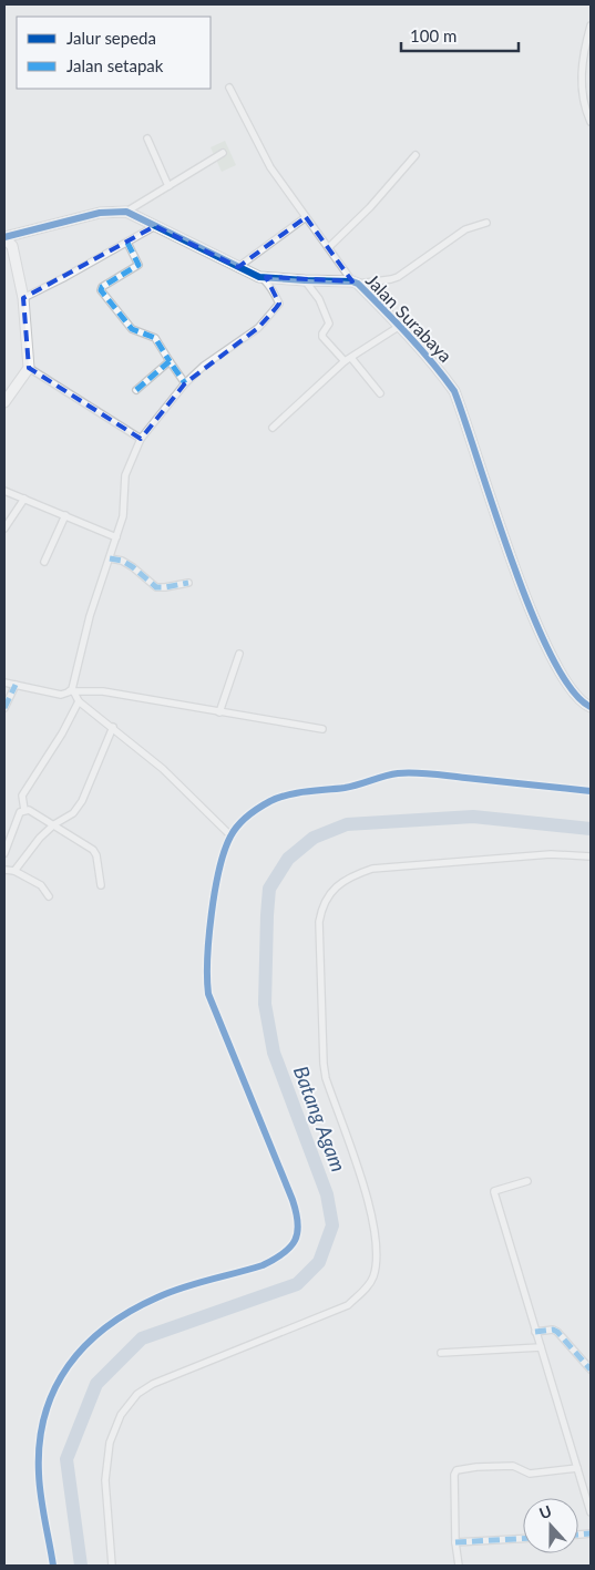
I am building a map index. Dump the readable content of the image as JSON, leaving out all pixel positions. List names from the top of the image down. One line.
{"streets":{"street":["Jalan Surabaya"]},"water":["Batang Agam"],"legend":["Jalur sepeda","Jalan setapak"],"scale_bar":"100 m","north":"top"}
